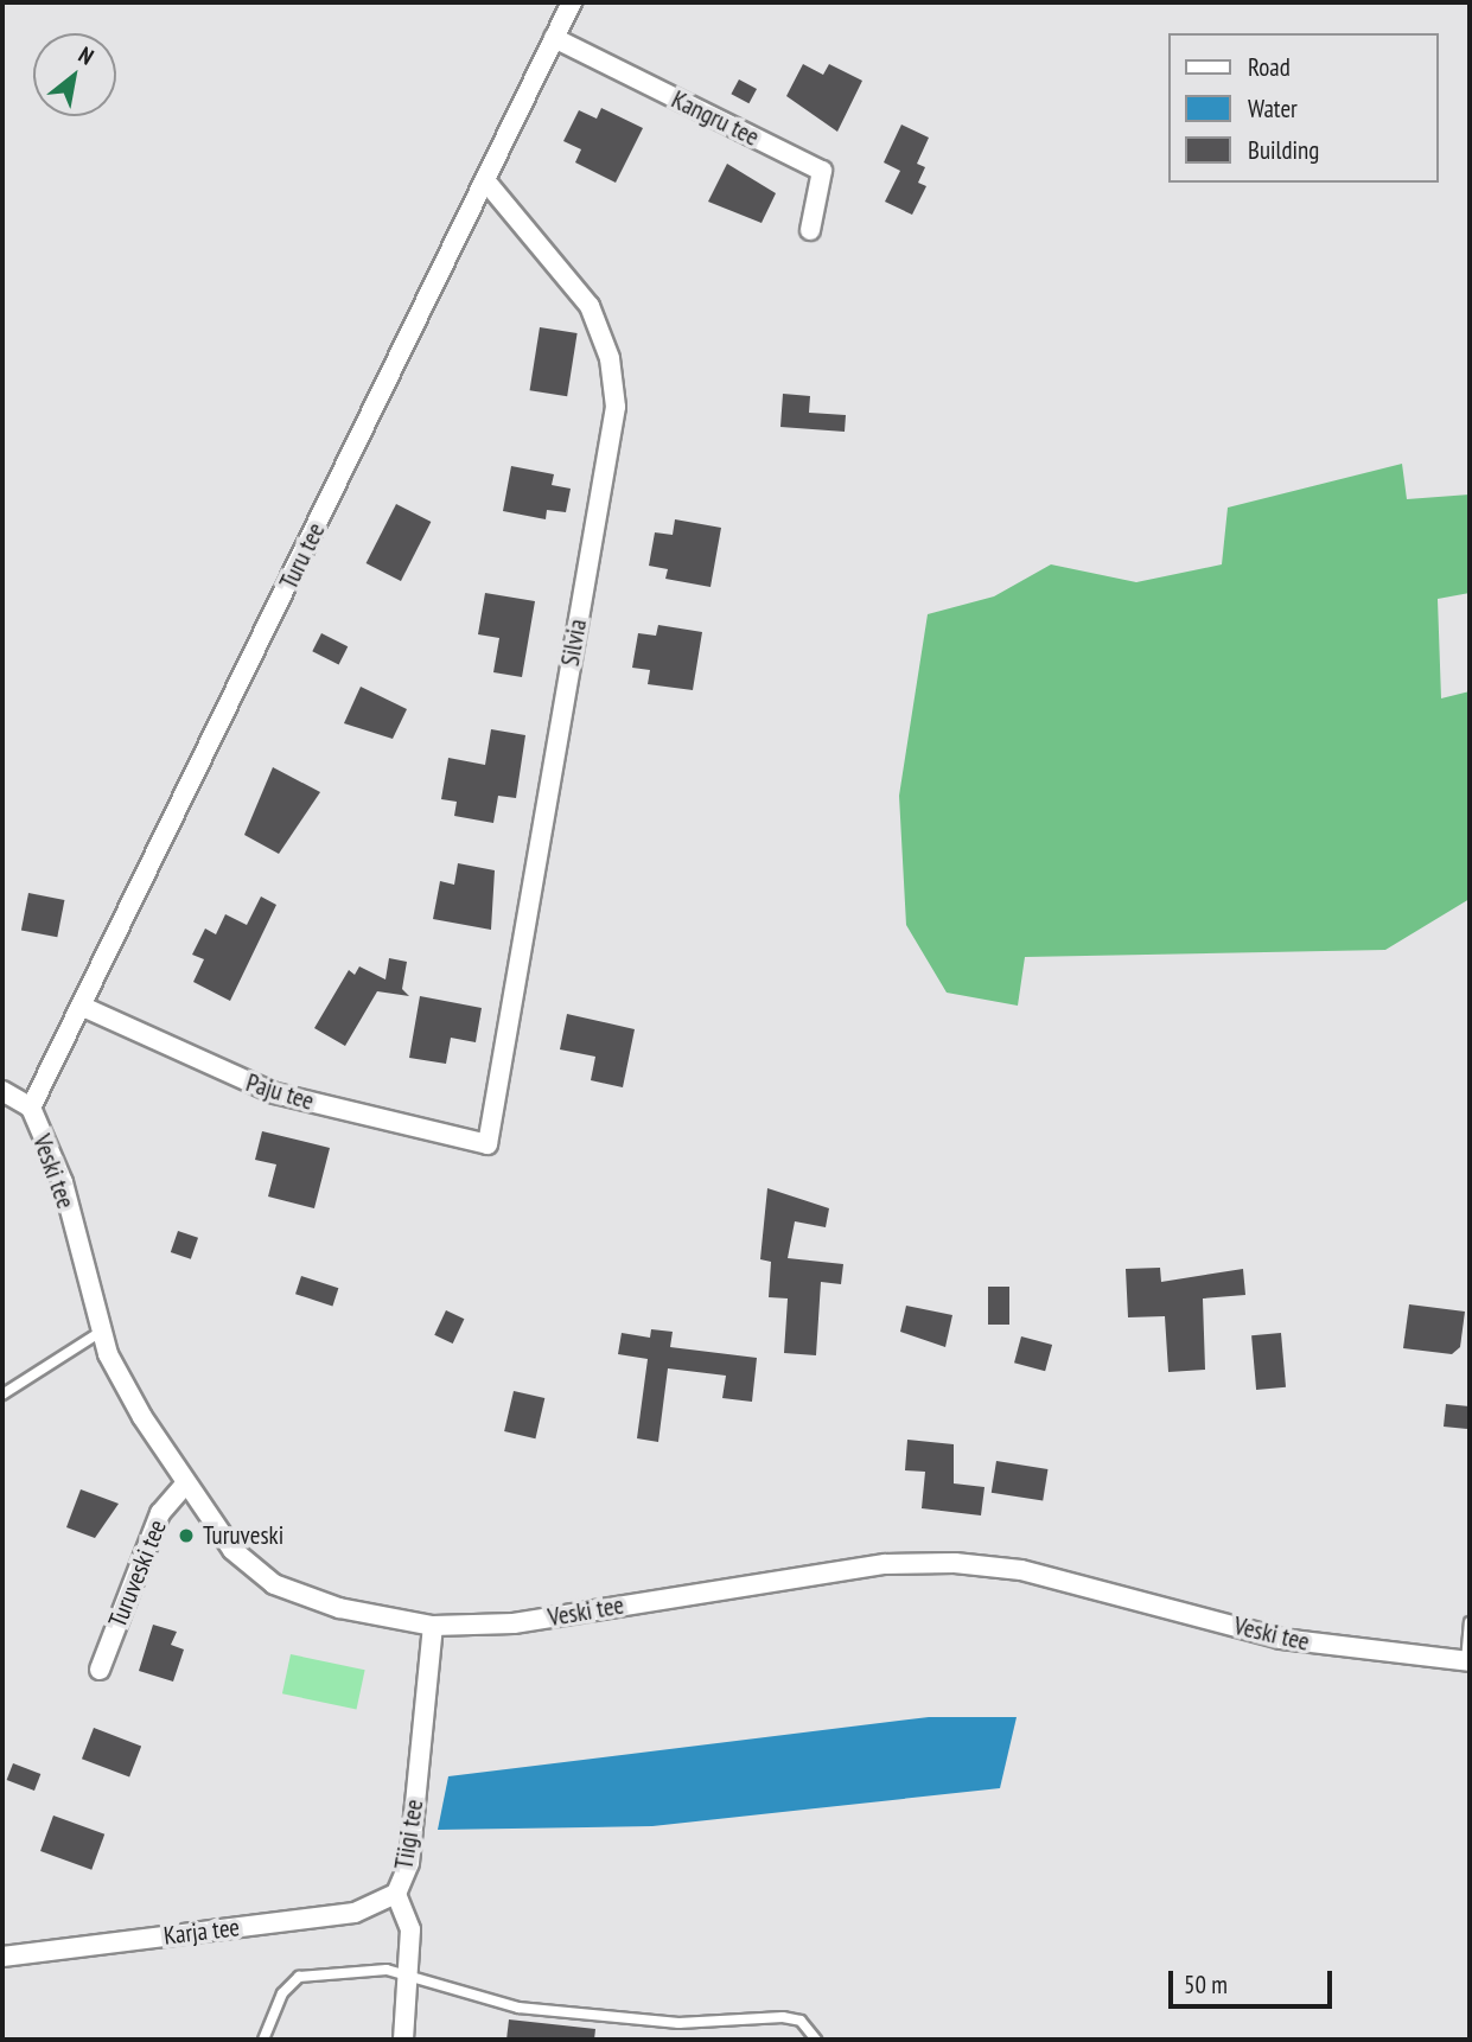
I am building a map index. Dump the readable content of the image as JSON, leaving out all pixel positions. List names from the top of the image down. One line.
{"streets":{"street":["Kangru tee","Turu tee","Silvia","Paju tee","Veski tee","Turuveski tee","Tiigi tee","Karja tee"]},"crossings":[["Kangru tee","Turu tee"],["Turu tee","Silvia"],["Turu tee","Paju tee"],["Turu tee","Veski tee"],["Silvia","Paju tee"],["Veski tee","Turuveski tee"],["Veski tee","Tiigi tee"],["Tiigi tee","Karja tee"]],"places":["Turuveski"],"legend":["Road","Water","Building"],"scale_bar":"50 m","north":"top right"}
